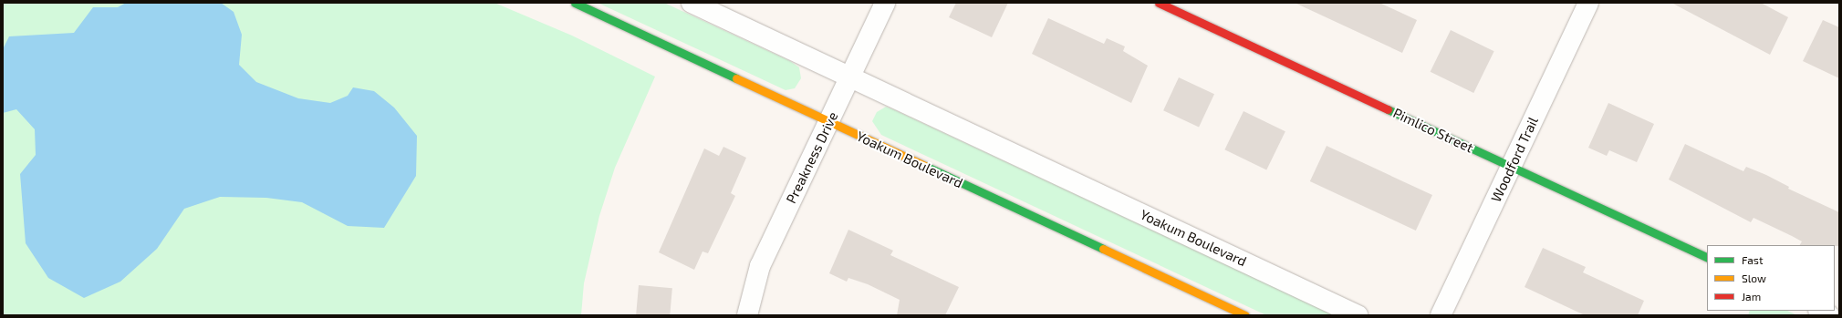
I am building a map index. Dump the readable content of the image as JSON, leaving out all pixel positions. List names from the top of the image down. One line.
{"streets":{"street":["Pimlico Street","Preakness Drive","Yoakum Boulevard","Woodford Trail"]},"crossings":[["Pimlico Street","Woodford Trail"],["Preakness Drive","Yoakum Boulevard"]],"legend":["Fast","Slow","Jam"]}
